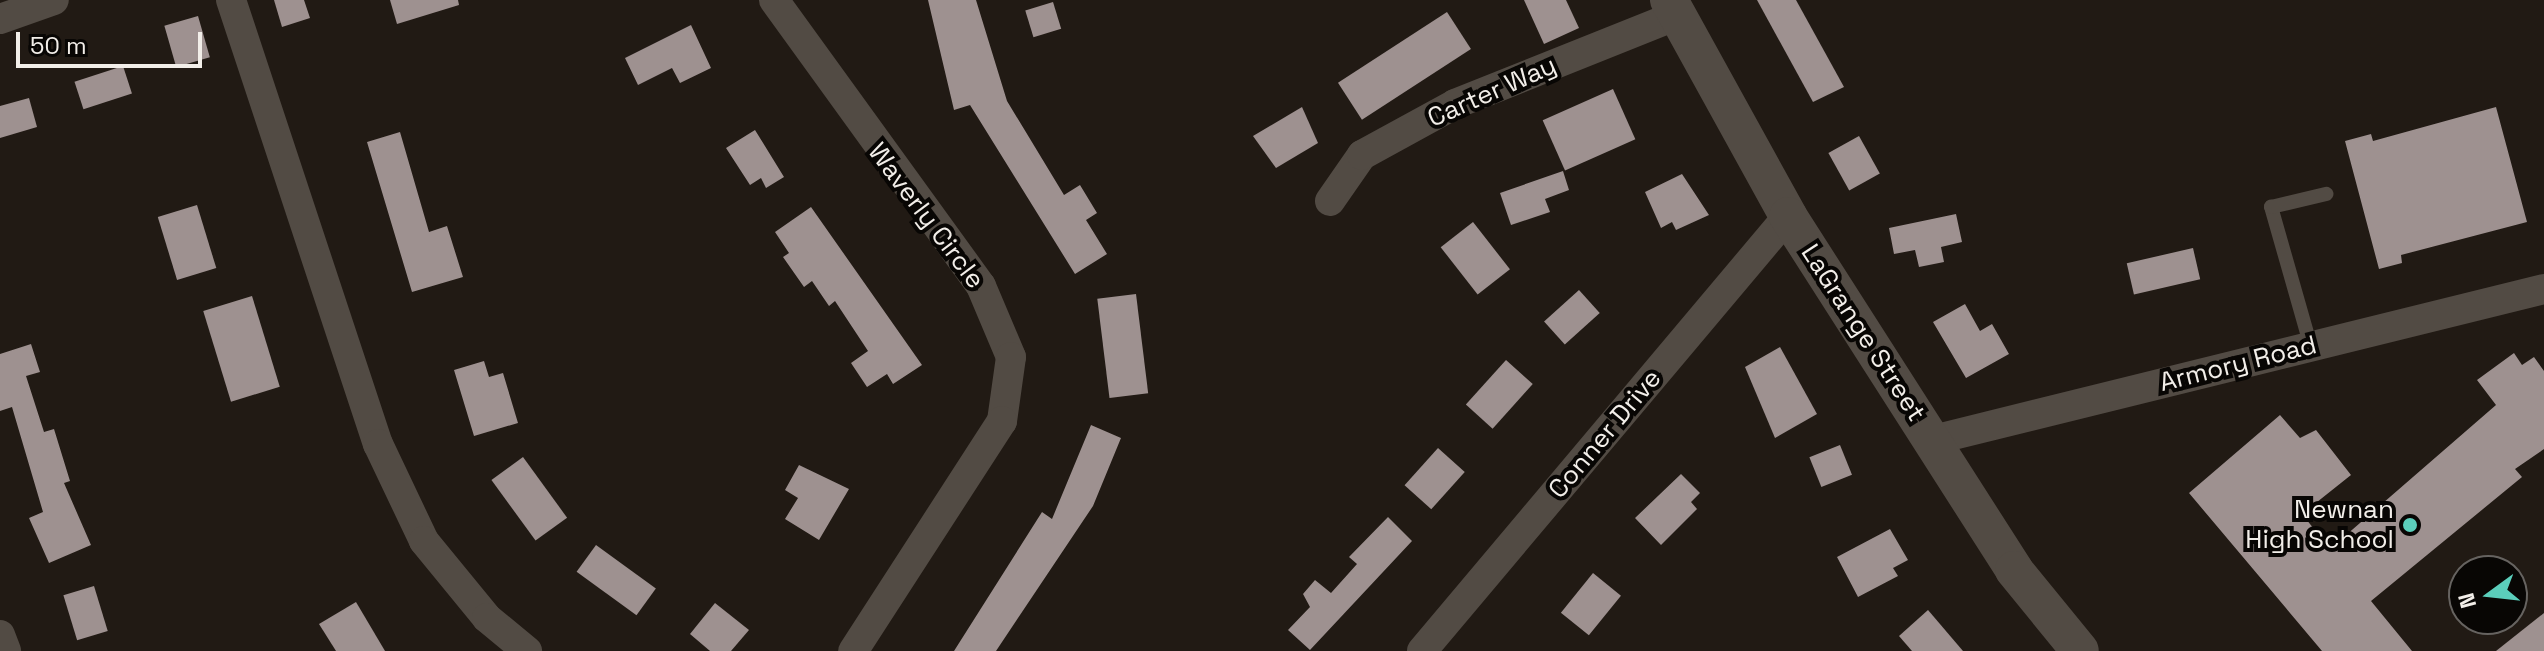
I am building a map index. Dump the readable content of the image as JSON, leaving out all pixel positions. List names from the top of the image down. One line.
{"streets":{"street":["Carter Way","Waverly Circle","LaGrange Street","Armory Road","Conner Drive"]},"crossings":[["Carter Way","LaGrange Street"],["LaGrange Street","Armory Road"],["LaGrange Street","Conner Drive"]],"places":["Newnan High School"],"scale_bar":"50 m","north":"left"}
